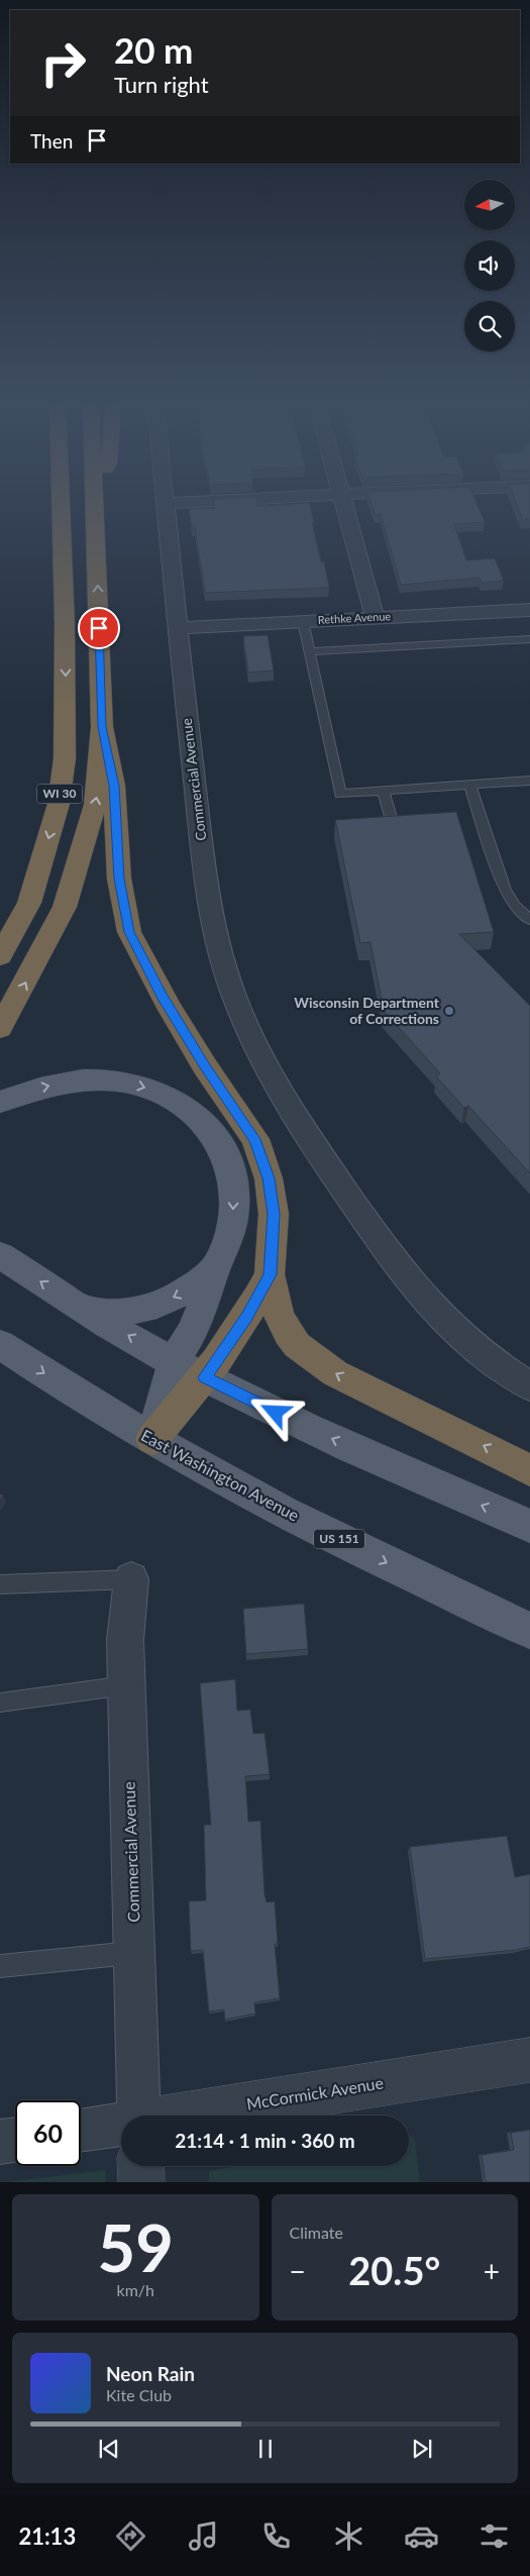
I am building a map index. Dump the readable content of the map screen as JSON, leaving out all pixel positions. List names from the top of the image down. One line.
{"streets":{"highway":["WI 30"],"main road":["East Washington Avenue","US 151"],"street":["Rethke Avenue","Commercial Avenue","McCormick Avenue"]},"crossings":[["Rethke Avenue","Commercial Avenue"]],"places":["Wisconsin Department of Corrections"],"north":"left","page":{"turn":["20 m","Turn right"],"then":"Then","limit":"60","trip":"21:14 · 1 min · 360 m","tile":[["59","km/h"],"Climate"],"heat":["−","20.5°","+"],"song":["Neon Rain","Kite Club"],"tabs":"21:13"}}
